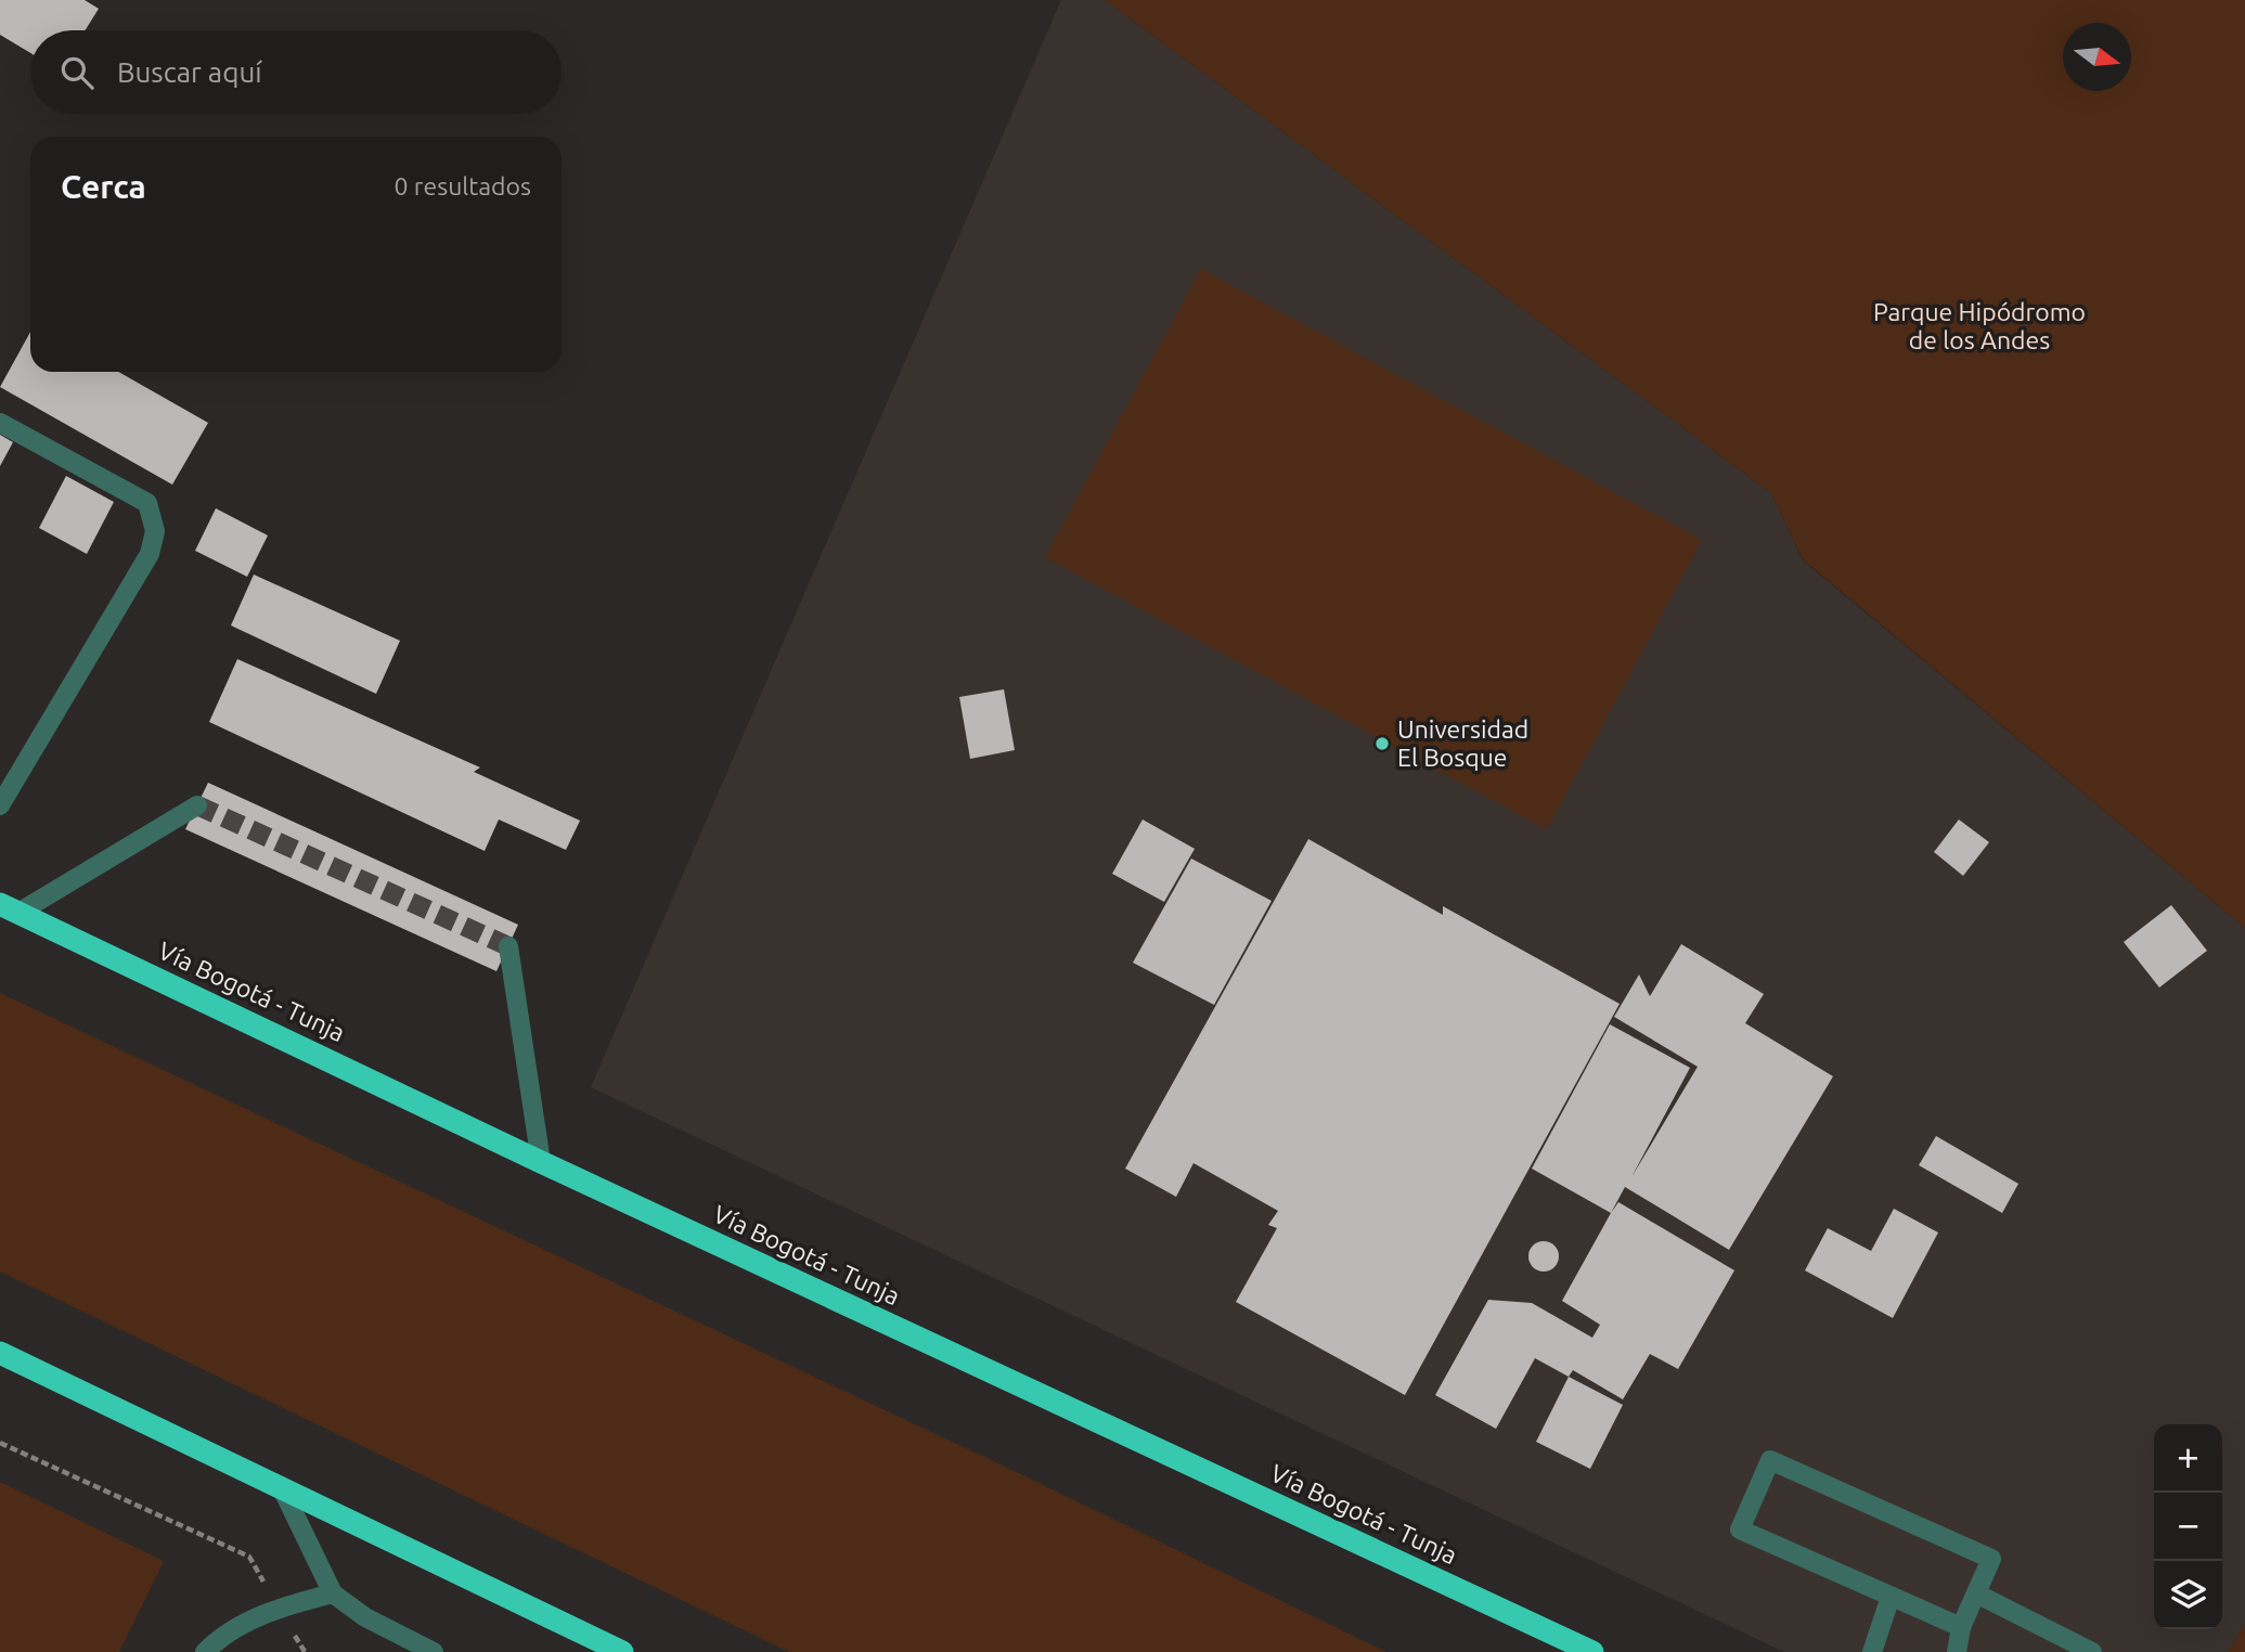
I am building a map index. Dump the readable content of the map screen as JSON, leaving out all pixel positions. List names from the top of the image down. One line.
{"streets":{"highway":["Vía Bogotá - Tunja"]},"parks":["Parque Hipódromo de los Andes"],"places":["Universidad El Bosque"],"north":"right","page":{"search":"Buscar aquí","heading":["Cerca","0 resultados"],"map_buttons":["+","−"]}}
